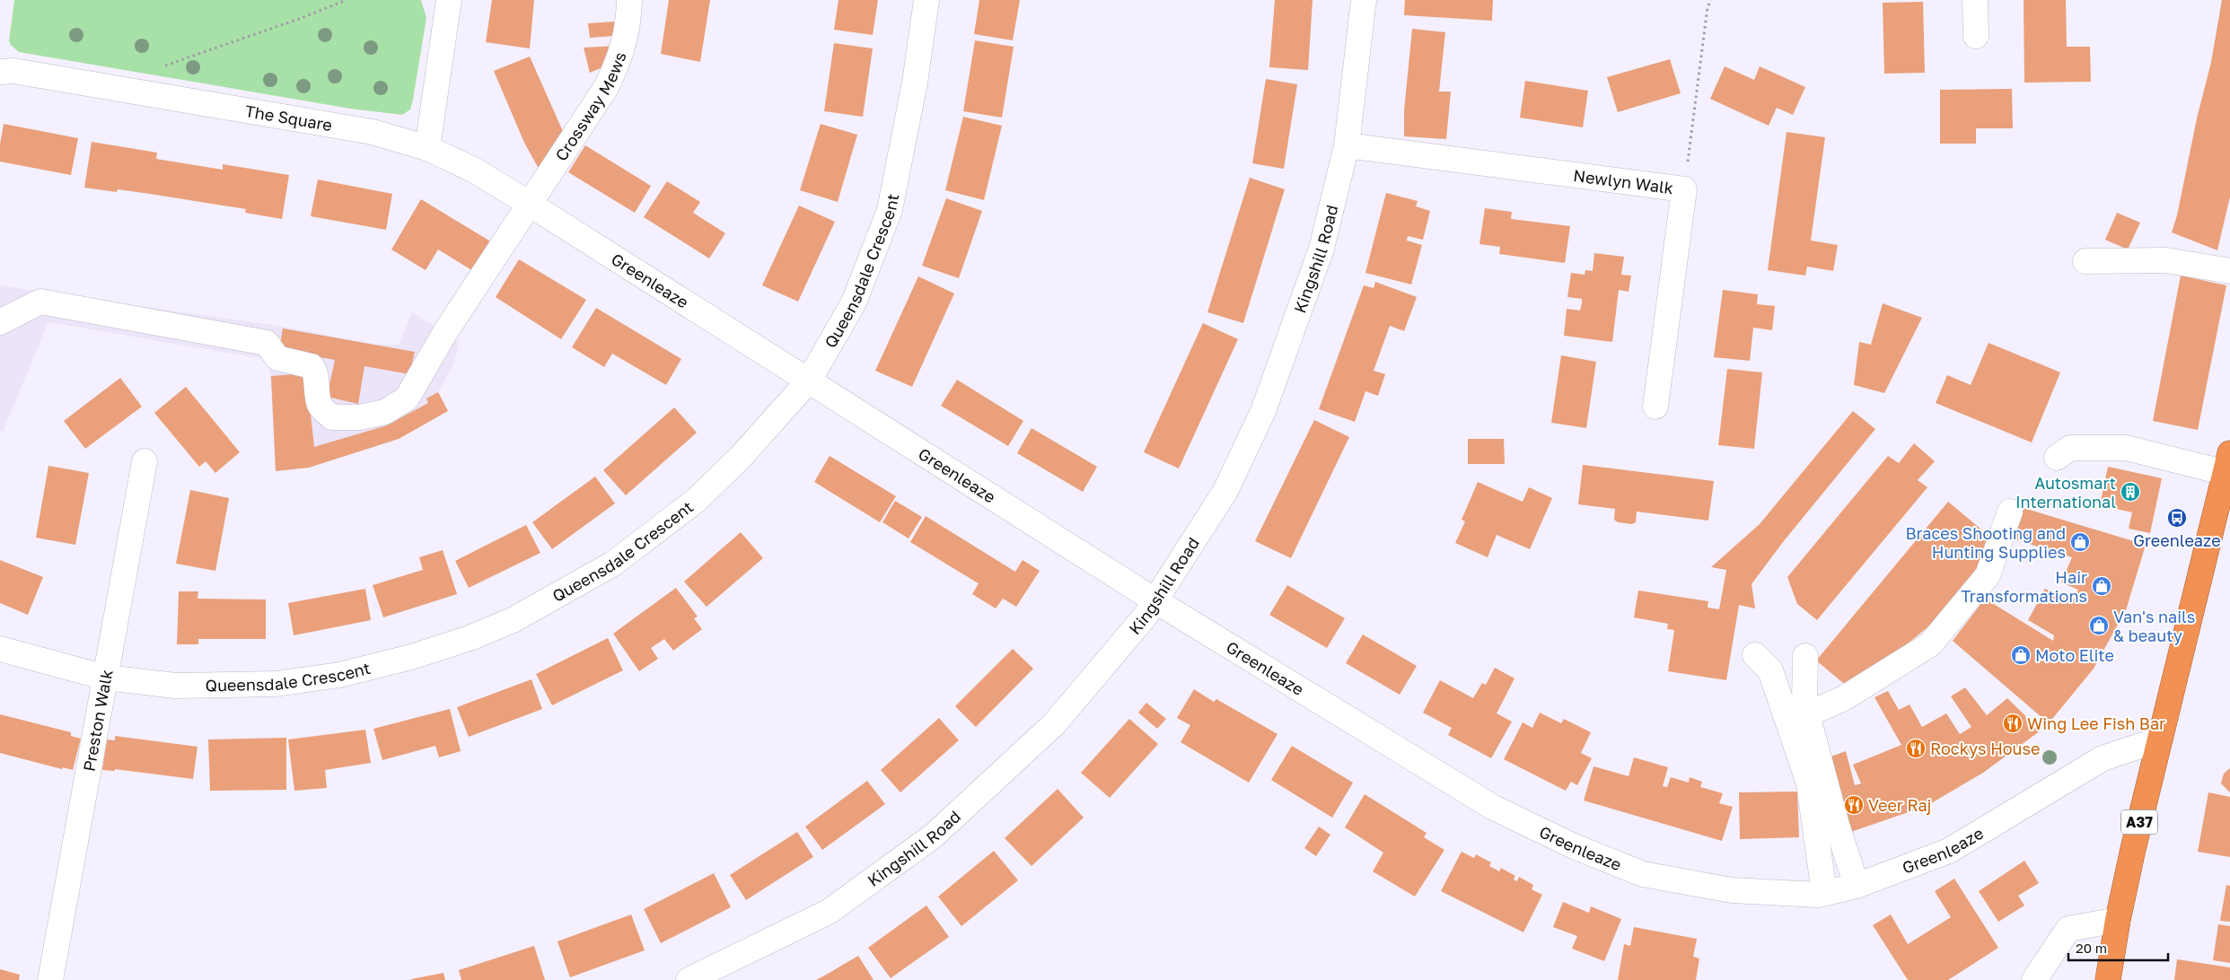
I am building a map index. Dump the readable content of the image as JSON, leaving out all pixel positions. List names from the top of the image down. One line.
{"streets":{"highway":["A37"],"street":["Crossway Mews","The Square","Newlyn Walk","Kingshill Road","Queensdale Crescent","Greenleaze","Preston Walk"]},"crossings":[["Crossway Mews","Greenleaze"],["The Square","Greenleaze"],["Newlyn Walk","Kingshill Road"],["Kingshill Road","Greenleaze"],["Queensdale Crescent","Greenleaze"],["Queensdale Crescent","Preston Walk"],["Greenleaze","A37"]],"places":{"building":["Autosmart International"],"bus stop":["Greenleaze"],"shop":["Braces Shooting and Hunting Supplies","Hair Transformations","Van's nails & beauty","Moto Elite"],"restaurant":["Wing Lee Fish Bar","Rockys House","Veer Raj"]},"scale_bar":"20 m"}
